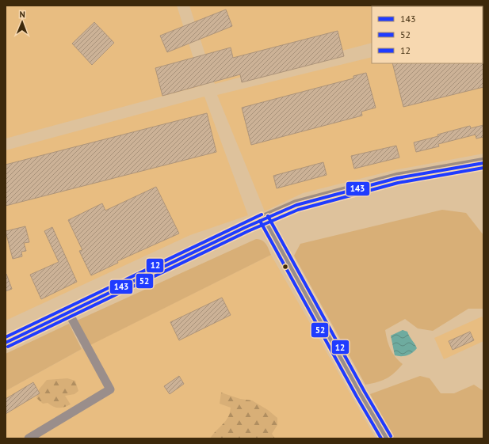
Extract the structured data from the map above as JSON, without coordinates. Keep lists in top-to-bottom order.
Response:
{
  "lines": ["transit line 143", "transit line 52", "transit line 12"],
  "legend": ["143", "52", "12"],
  "north": "top"
}
